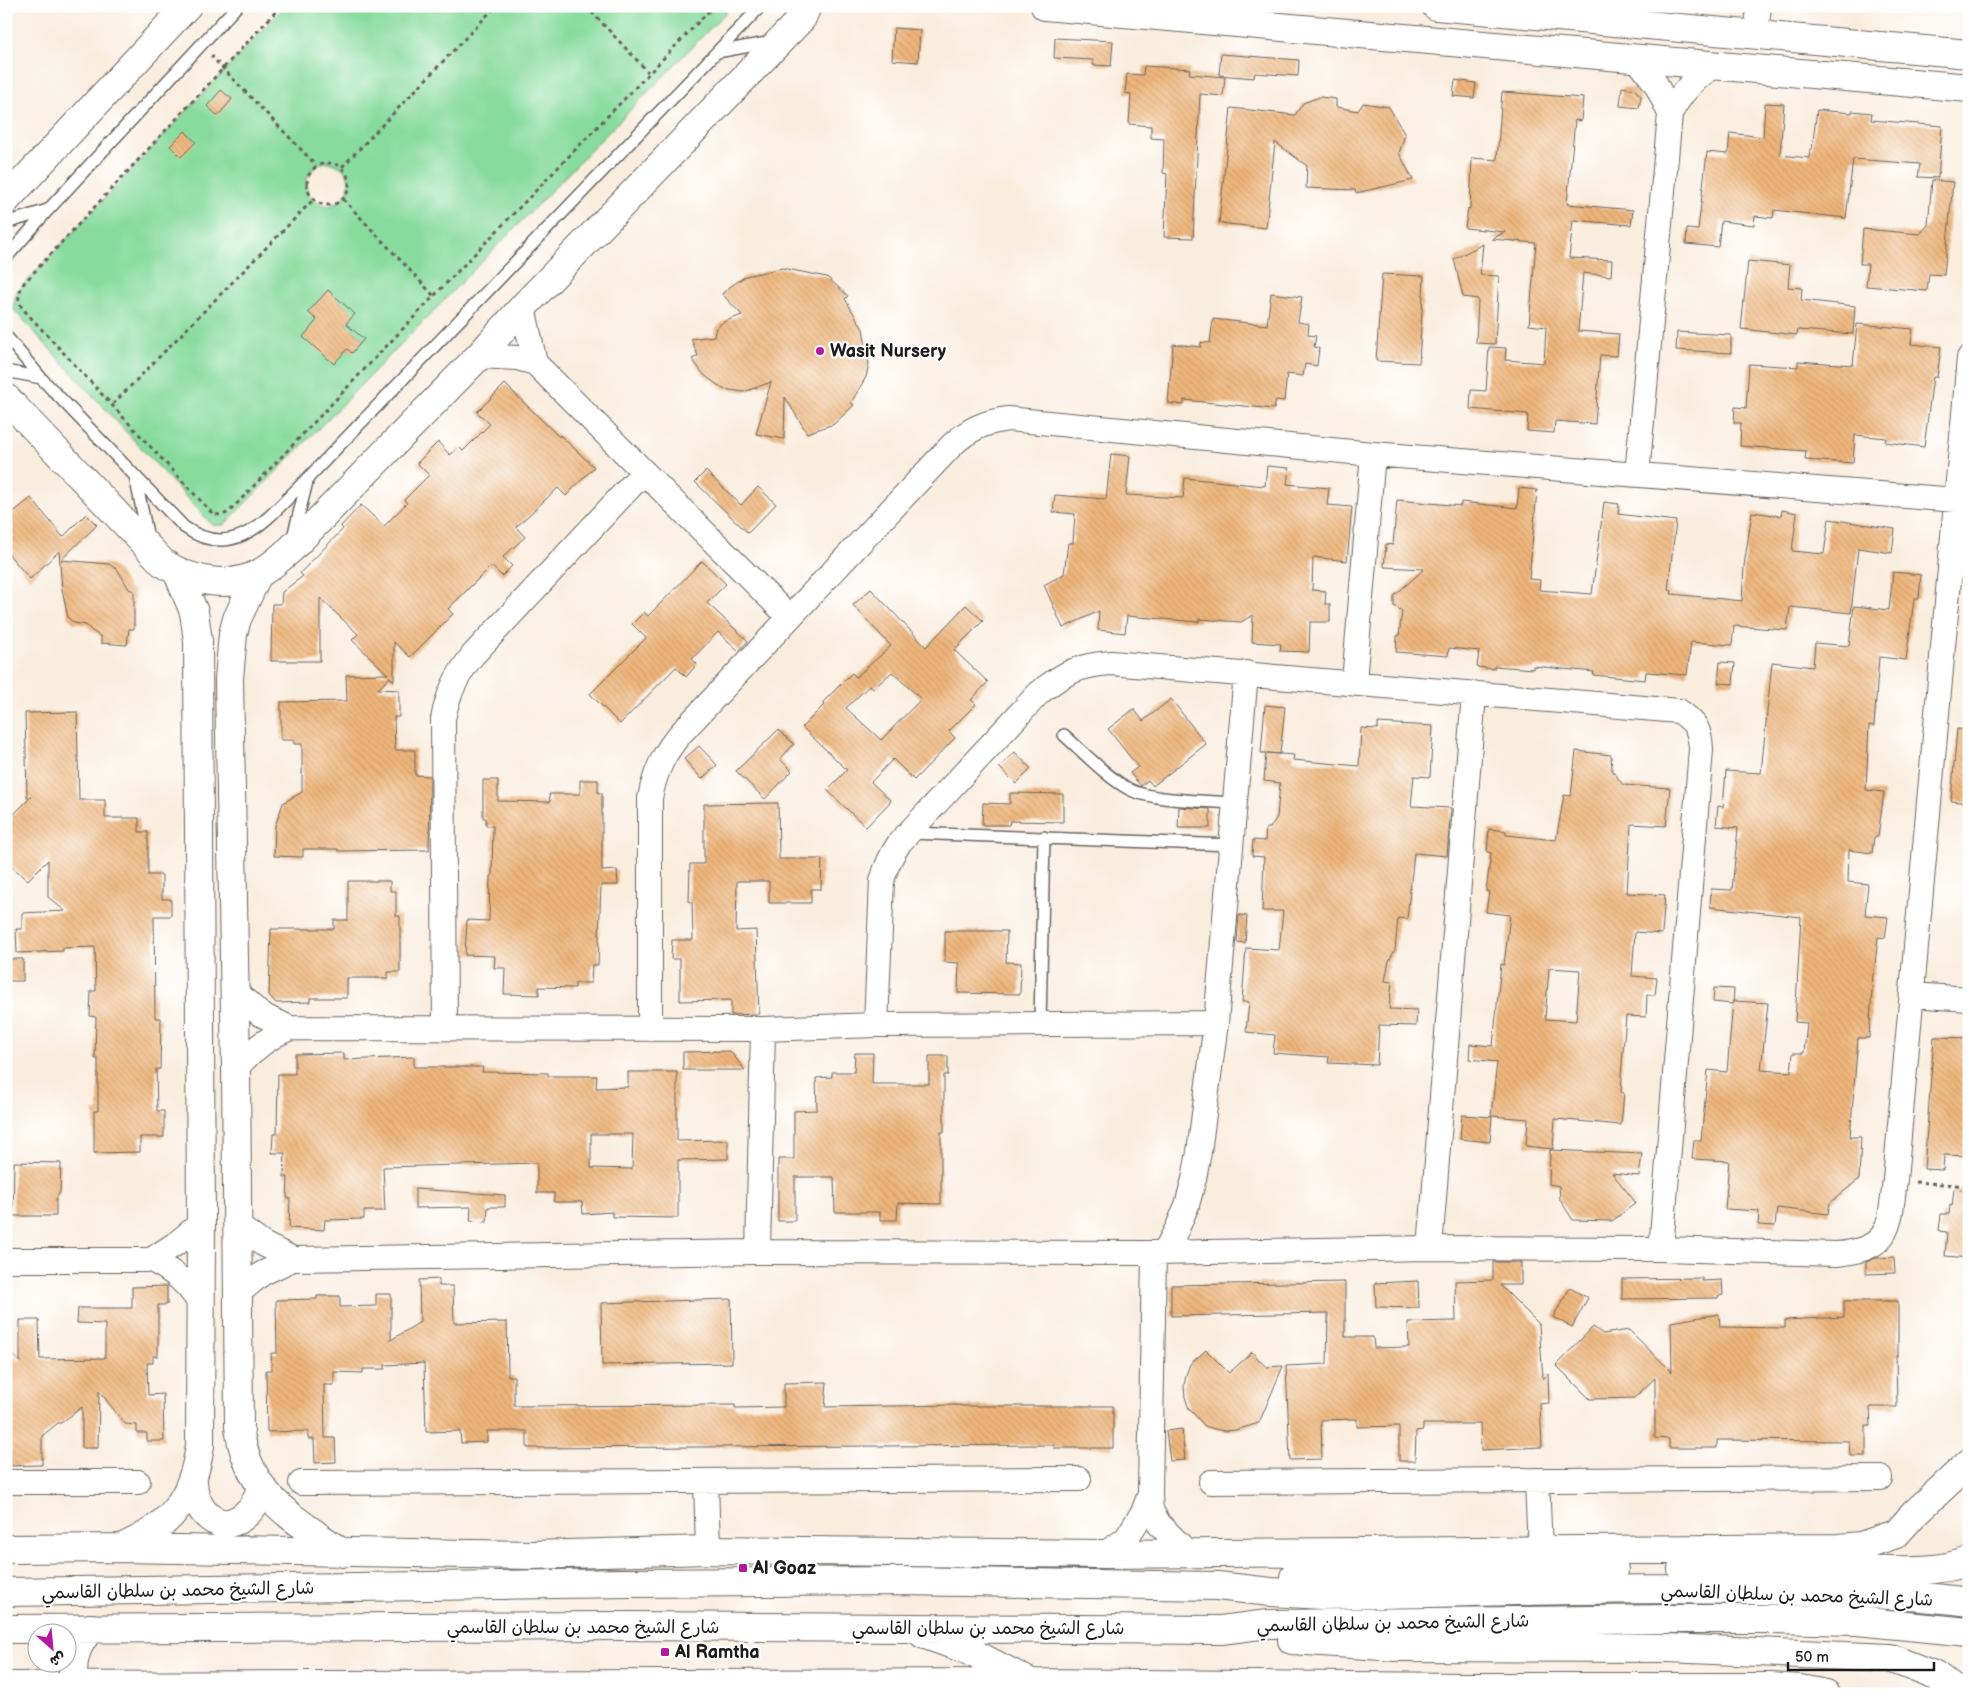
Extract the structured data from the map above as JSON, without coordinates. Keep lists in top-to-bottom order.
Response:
{
  "streets": {
    "street": ["شارع الشيخ محمد بن سلطان القاسمي"]
  },
  "places": {
    "other": ["Wasit Nursery"],
    "transit": ["Al Goaz", "Al Ramtha"]
  },
  "scale_bar": "50 m",
  "north": "bottom right"
}
